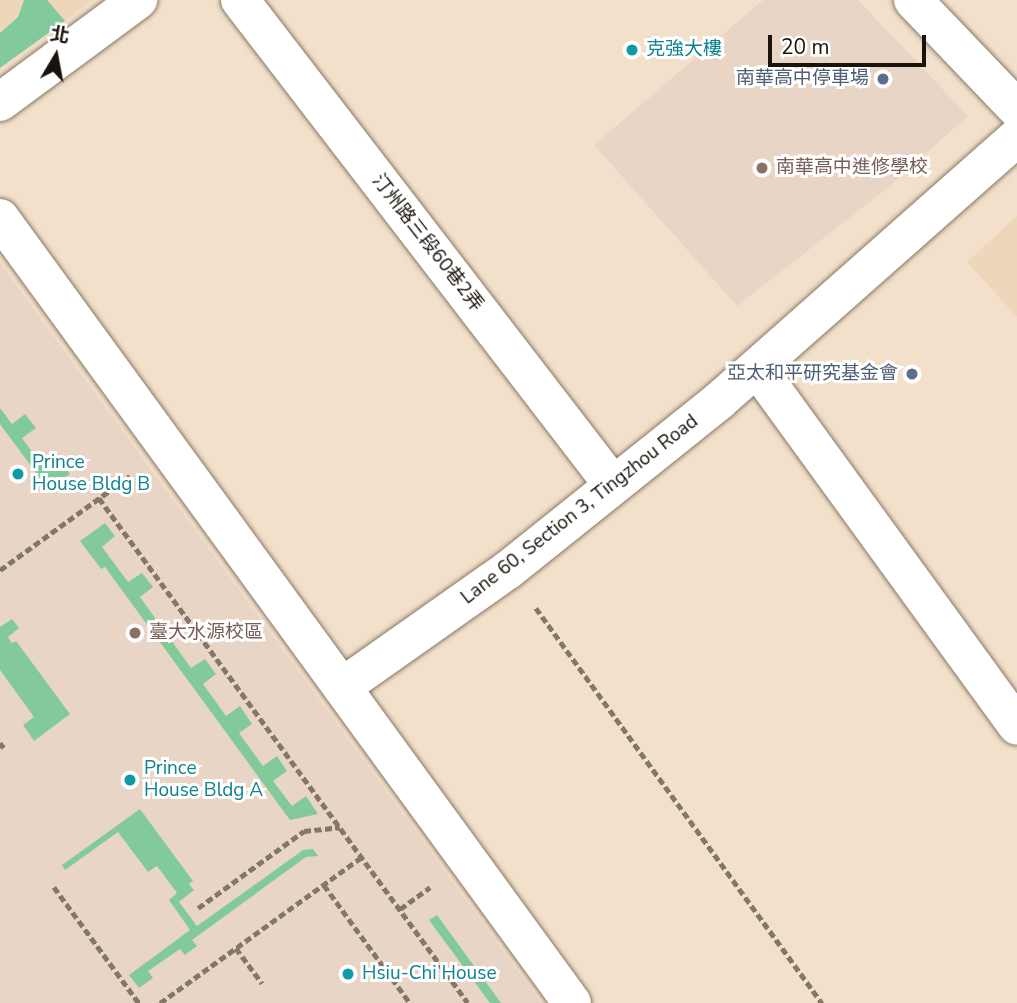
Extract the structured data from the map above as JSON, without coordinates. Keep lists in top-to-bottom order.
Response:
{
  "streets": {
    "street": ["汀州路三段60巷2弄", "Lane 60, Section 3, Tingzhou Road"]
  },
  "crossings": [
    ["汀州路三段60巷2弄", "Lane 60, Section 3, Tingzhou Road"]
  ],
  "places": [
    "克強大樓",
    "南華高中停車場",
    "南華高中進修學校",
    "亞太和平研究基金會",
    "Prince House Bldg B",
    "臺大水源校區",
    "Prince House Bldg A",
    "Hsiu-Chi House"
  ],
  "scale_bar": "20 m",
  "north": "top"
}
